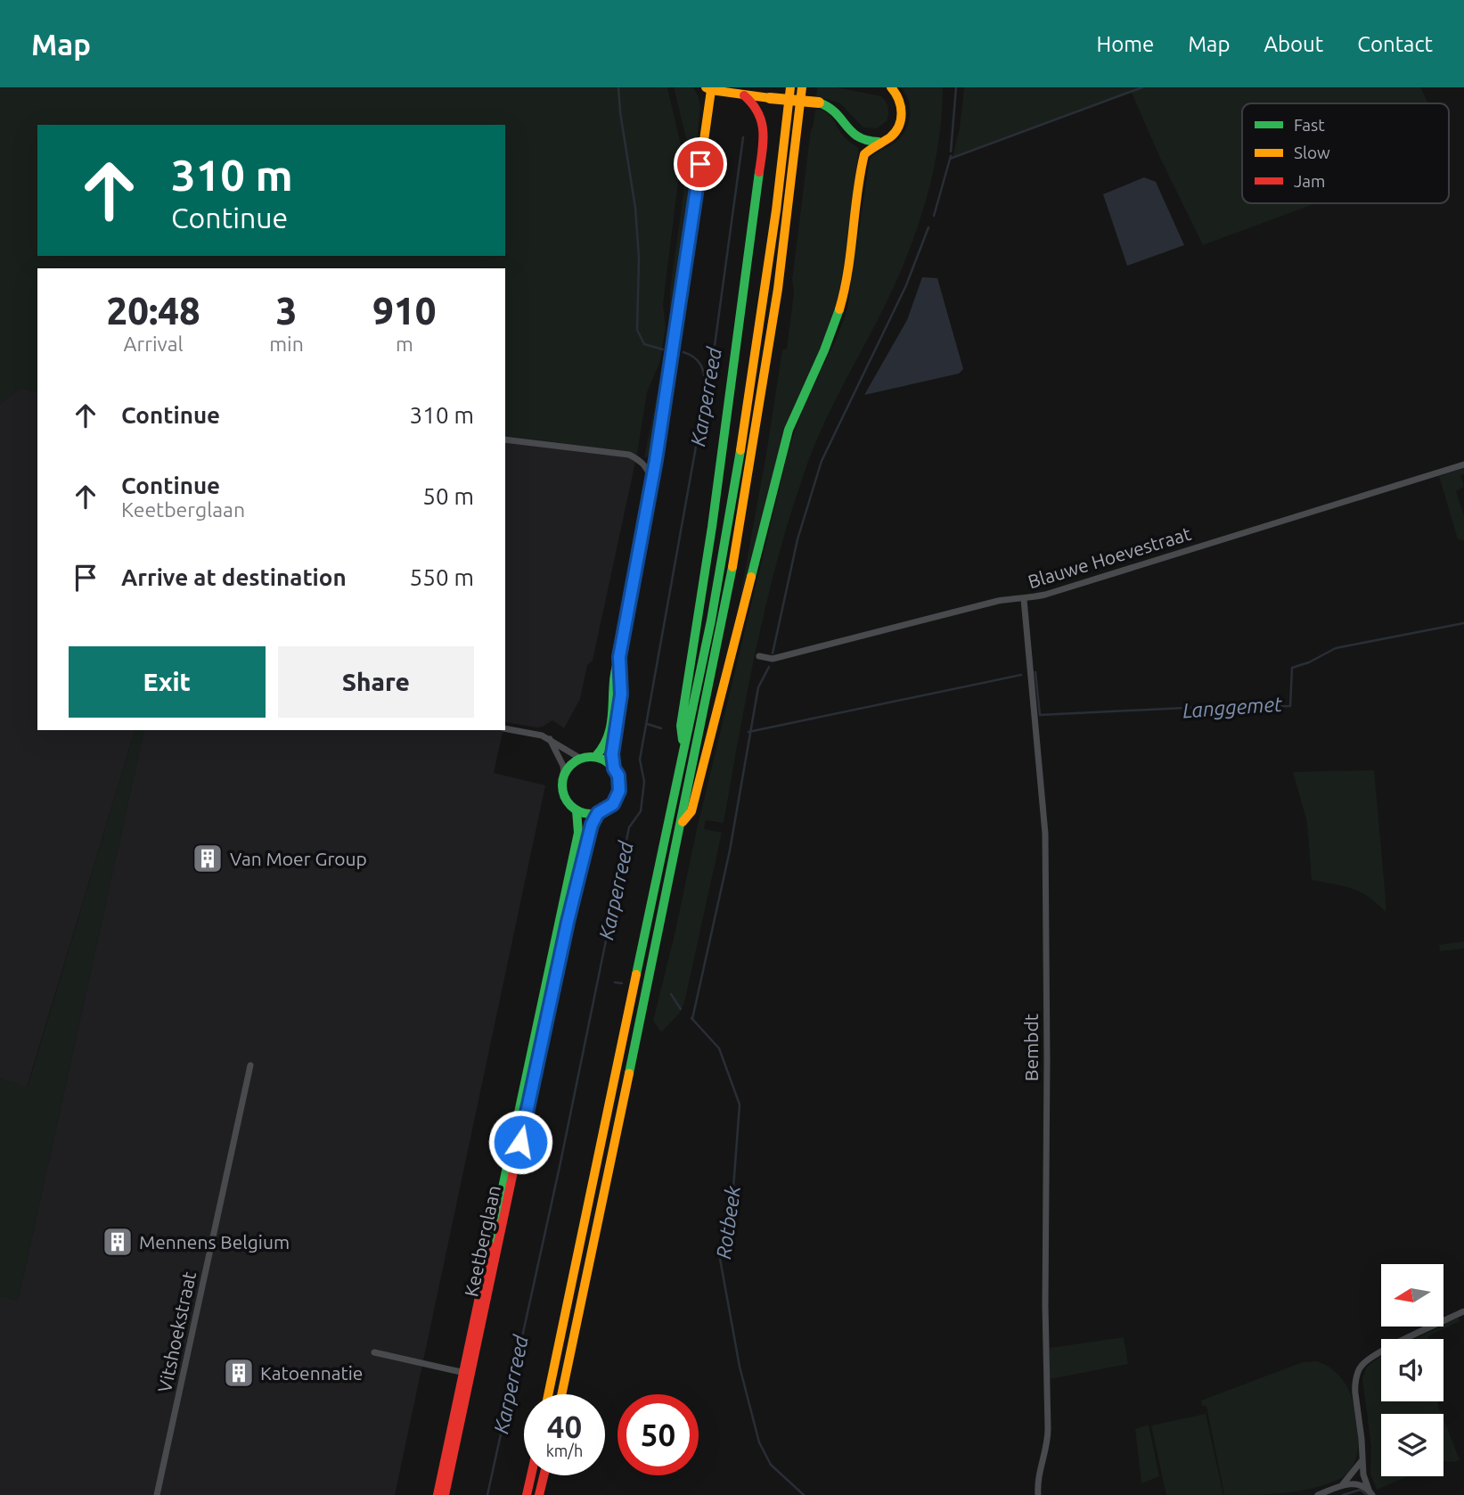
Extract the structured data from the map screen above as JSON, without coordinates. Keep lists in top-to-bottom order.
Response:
{
  "streets": {
    "main road": ["Keetberglaan"],
    "street": ["Blauwe Hoevestraat", "Bembdt", "Vitshoekstraat"]
  },
  "crossings": [
    ["Blauwe Hoevestraat", "Bembdt"]
  ],
  "water": ["Karperreed", "Langgemet", "Rotbeek"],
  "places": {
    "building": ["Van Moer Group", "Mennens Belgium", "Katoennatie"]
  },
  "legend": ["Fast", "Slow", "Jam"],
  "north": "left",
  "page": {
    "header": "Map",
    "nav": [
      "Home",
      "Map",
      "About",
      "Contact"
    ],
    "turn": ["310 m", "Continue"],
    "eta": [
      "20:48",
      "Arrival",
      "3",
      "min",
      "910",
      "m"
    ],
    "list": [
      {
        "name": "Continue",
        "value": "310 m"
      },
      {
        "name": "Continue",
        "note": "Keetberglaan",
        "value": "50 m"
      },
      {
        "name": "Arrive at destination",
        "value": "550 m"
      }
    ],
    "buttons": ["Exit", "Share"],
    "speed": "40 km/h",
    "limit": "50"
  }
}
